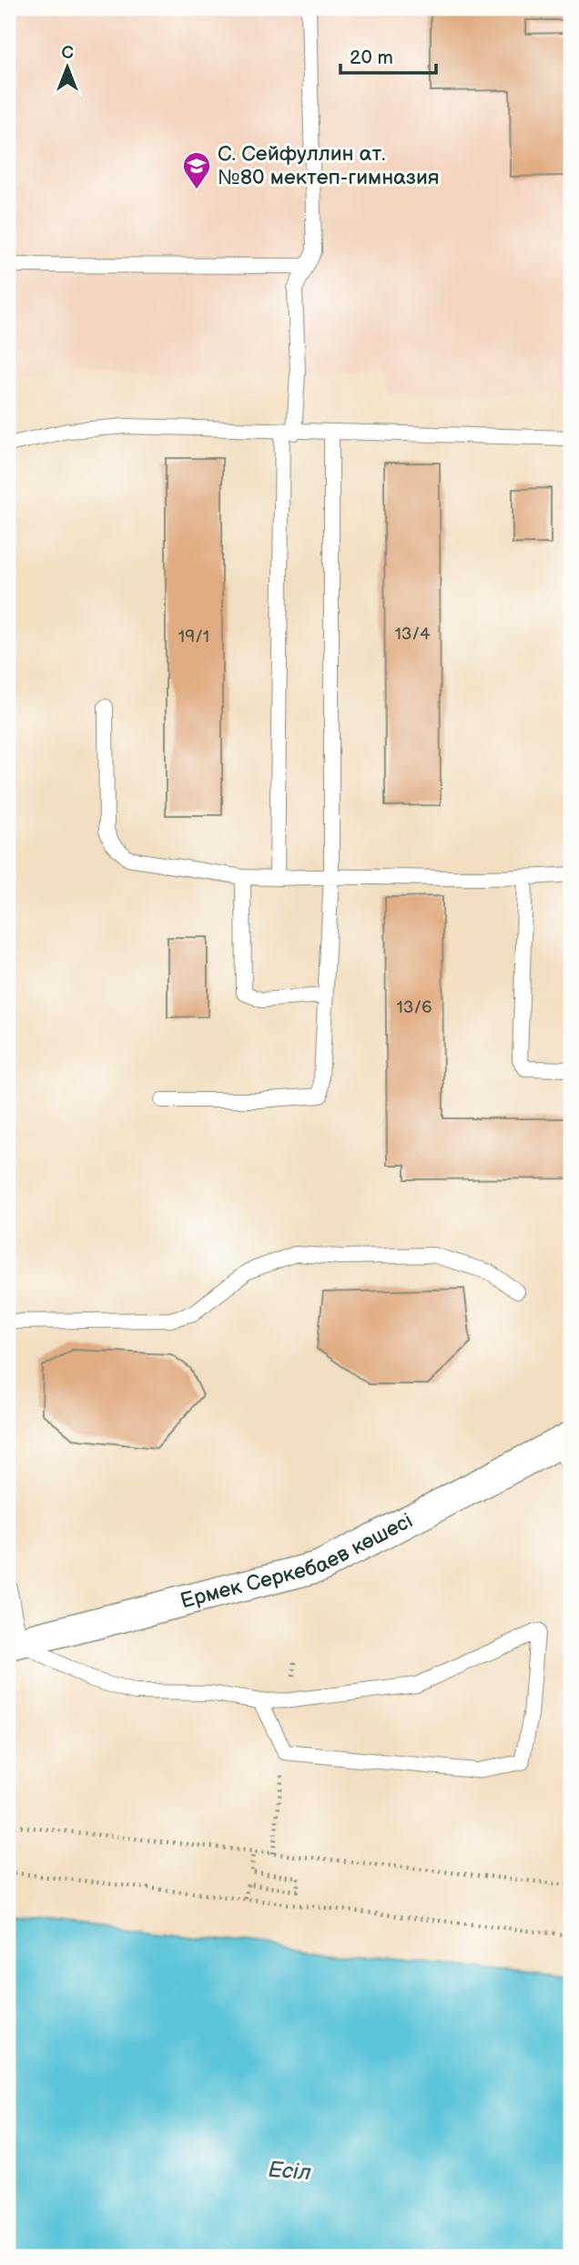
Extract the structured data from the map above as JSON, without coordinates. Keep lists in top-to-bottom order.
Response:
{
  "streets": {
    "street": ["Ермек Серкебаев көшесі"]
  },
  "water": ["Есіл"],
  "places": {
    "school or university": ["С. Сейфуллин ат. №80 мектеп-гимназия"]
  },
  "house_numbers": ["13/4", "19/1", "13/6"],
  "scale_bar": "20 m",
  "north": "top"
}
